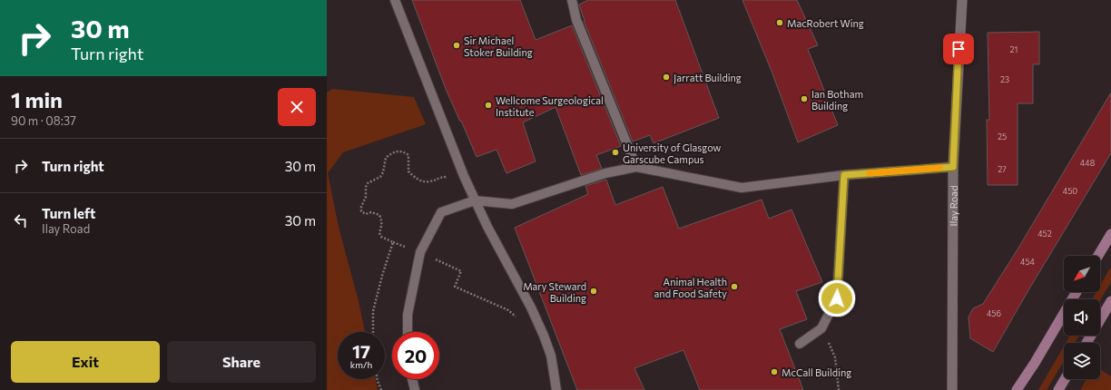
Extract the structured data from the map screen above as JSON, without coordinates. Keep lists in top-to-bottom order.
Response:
{
  "streets": {
    "street": ["Ilay Road"]
  },
  "places": [
    "MacRobert Wing",
    "Sir Michael Stoker Building",
    "Jarratt Building",
    "Ian Botham Building",
    "Wellcome Surgeological Institute",
    "University of Glasgow Garscube Campus",
    "Animal Health and Food Safety",
    "Mary Steward Building",
    "McCall Building"
  ],
  "house_numbers": [
    "21",
    "23",
    "25",
    "448",
    "27",
    "450",
    "452",
    "454",
    "456"
  ],
  "north": "bottom left",
  "page": {
    "turn": ["30 m", "Turn right"],
    "heading": ["1 min", "90 m · 08:37"],
    "list": [
      {
        "name": "Turn right",
        "value": "30 m"
      },
      {
        "name": "Turn left",
        "note": "Ilay Road",
        "value": "30 m"
      }
    ],
    "speed": "17 km/h",
    "limit": "20",
    "buttons": ["Exit", "Share"]
  }
}
